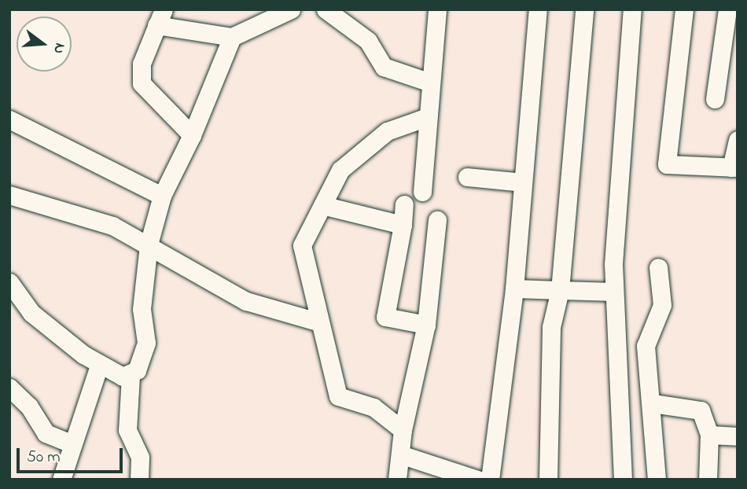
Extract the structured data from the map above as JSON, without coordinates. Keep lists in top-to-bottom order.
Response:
{
  "scale_bar": "50 m",
  "north": "right"
}
